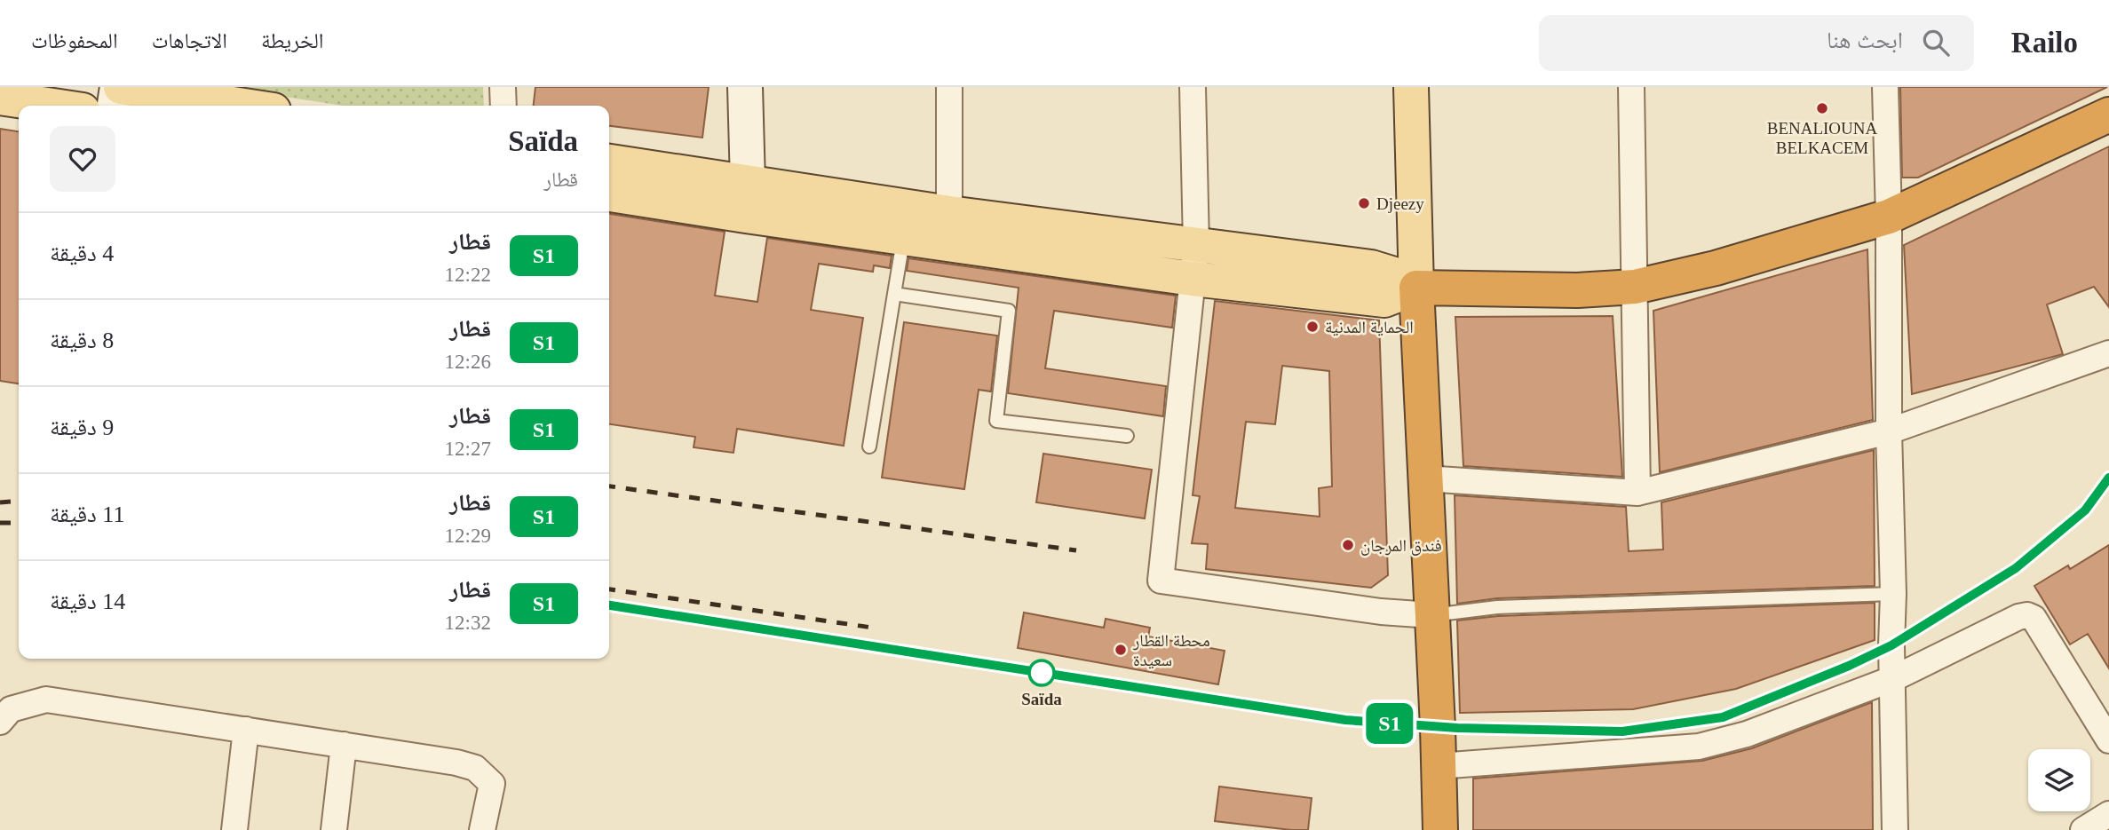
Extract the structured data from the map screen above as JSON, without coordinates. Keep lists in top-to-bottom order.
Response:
{
  "places": [
    "BENALIOUNA BELKACEM",
    "Djeezy",
    "الحماية المدنية",
    "فندق المرجان",
    "محطة القطار سعيدة",
    "Saïda"
  ],
  "page": {
    "header": "Railo",
    "search": "ابحث هنا",
    "nav": ["الخريطة", "الاتجاهات", "المحفوظات"],
    "on_map": "S1",
    "heading": ["Saïda", "قطار"],
    "list": [
      {
        "mark": "S1",
        "name": "قطار",
        "note": "12:22",
        "value": "4 دقيقة"
      },
      {
        "mark": "S1",
        "name": "قطار",
        "note": "12:26",
        "value": "8 دقيقة"
      },
      {
        "mark": "S1",
        "name": "قطار",
        "note": "12:27",
        "value": "9 دقيقة"
      },
      {
        "mark": "S1",
        "name": "قطار",
        "note": "12:29",
        "value": "11 دقيقة"
      },
      {
        "mark": "S1",
        "name": "قطار",
        "note": "12:32",
        "value": "14 دقيقة"
      }
    ]
  }
}
